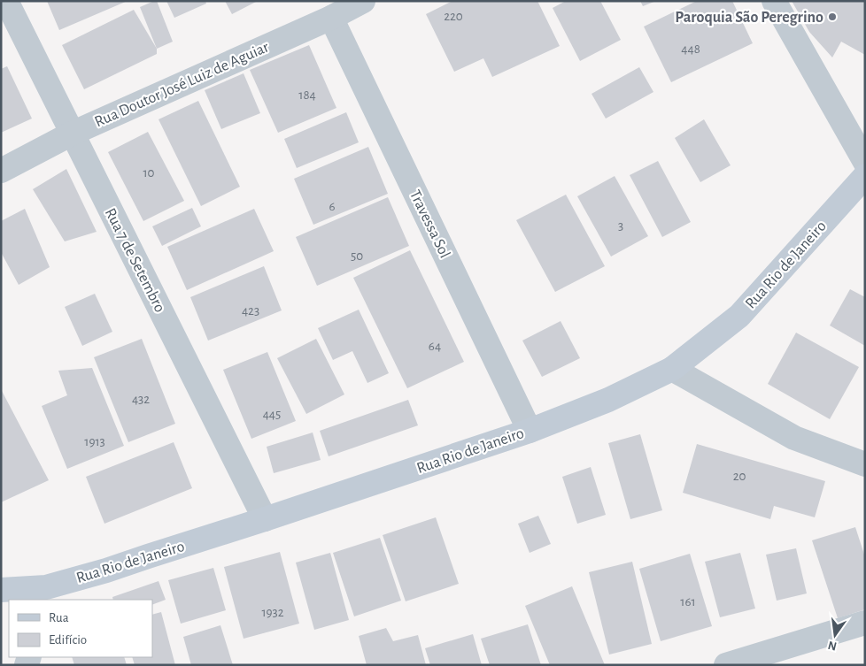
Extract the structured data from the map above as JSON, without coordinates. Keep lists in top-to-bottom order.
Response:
{
  "streets": {
    "main road": ["Rua Rio de Janeiro"],
    "street": ["Rua Doutor José Luiz de Aguiar", "Travessa Sol", "Rua 7 de Setembro"]
  },
  "crossings": [
    ["Rua Doutor José Luiz de Aguiar", "Travessa Sol"],
    ["Rua Doutor José Luiz de Aguiar", "Rua 7 de Setembro"],
    ["Travessa Sol", "Rua Rio de Janeiro"],
    ["Rua 7 de Setembro", "Rua Rio de Janeiro"]
  ],
  "places": ["Paroquia São Peregrino"],
  "house_numbers": [
    "220",
    "448",
    "184",
    "10",
    "6",
    "3",
    "50",
    "423",
    "64",
    "432",
    "445",
    "1913",
    "20",
    "161",
    "1932"
  ],
  "legend": ["Rua", "Edifício"],
  "north": "bottom"
}
